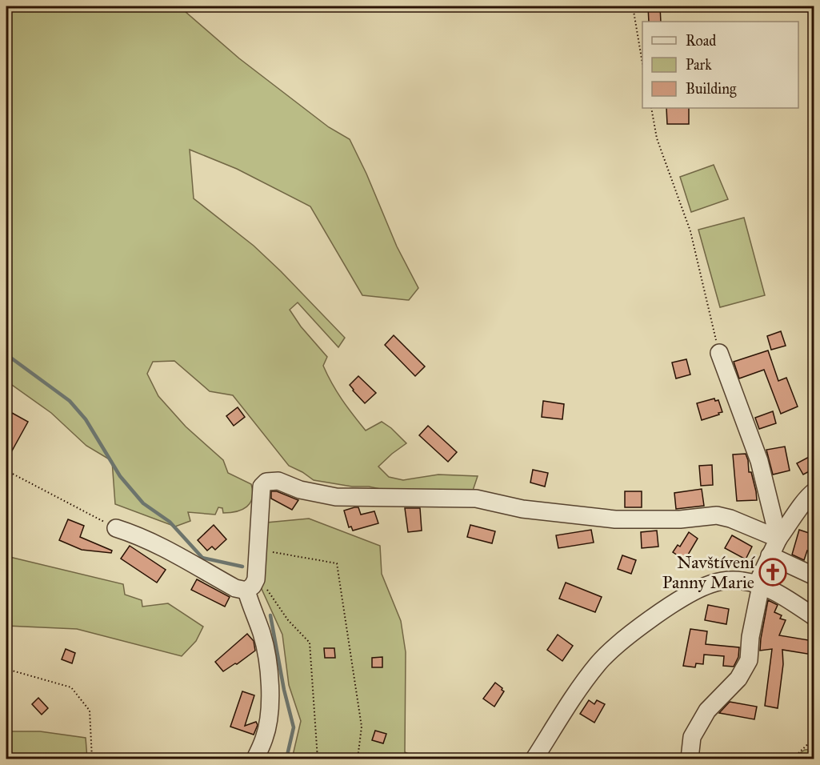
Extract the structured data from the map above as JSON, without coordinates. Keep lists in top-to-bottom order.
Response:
{
  "places": {
    "church": ["Navštívení Panny Marie"]
  },
  "legend": ["Road", "Park", "Building"]
}
